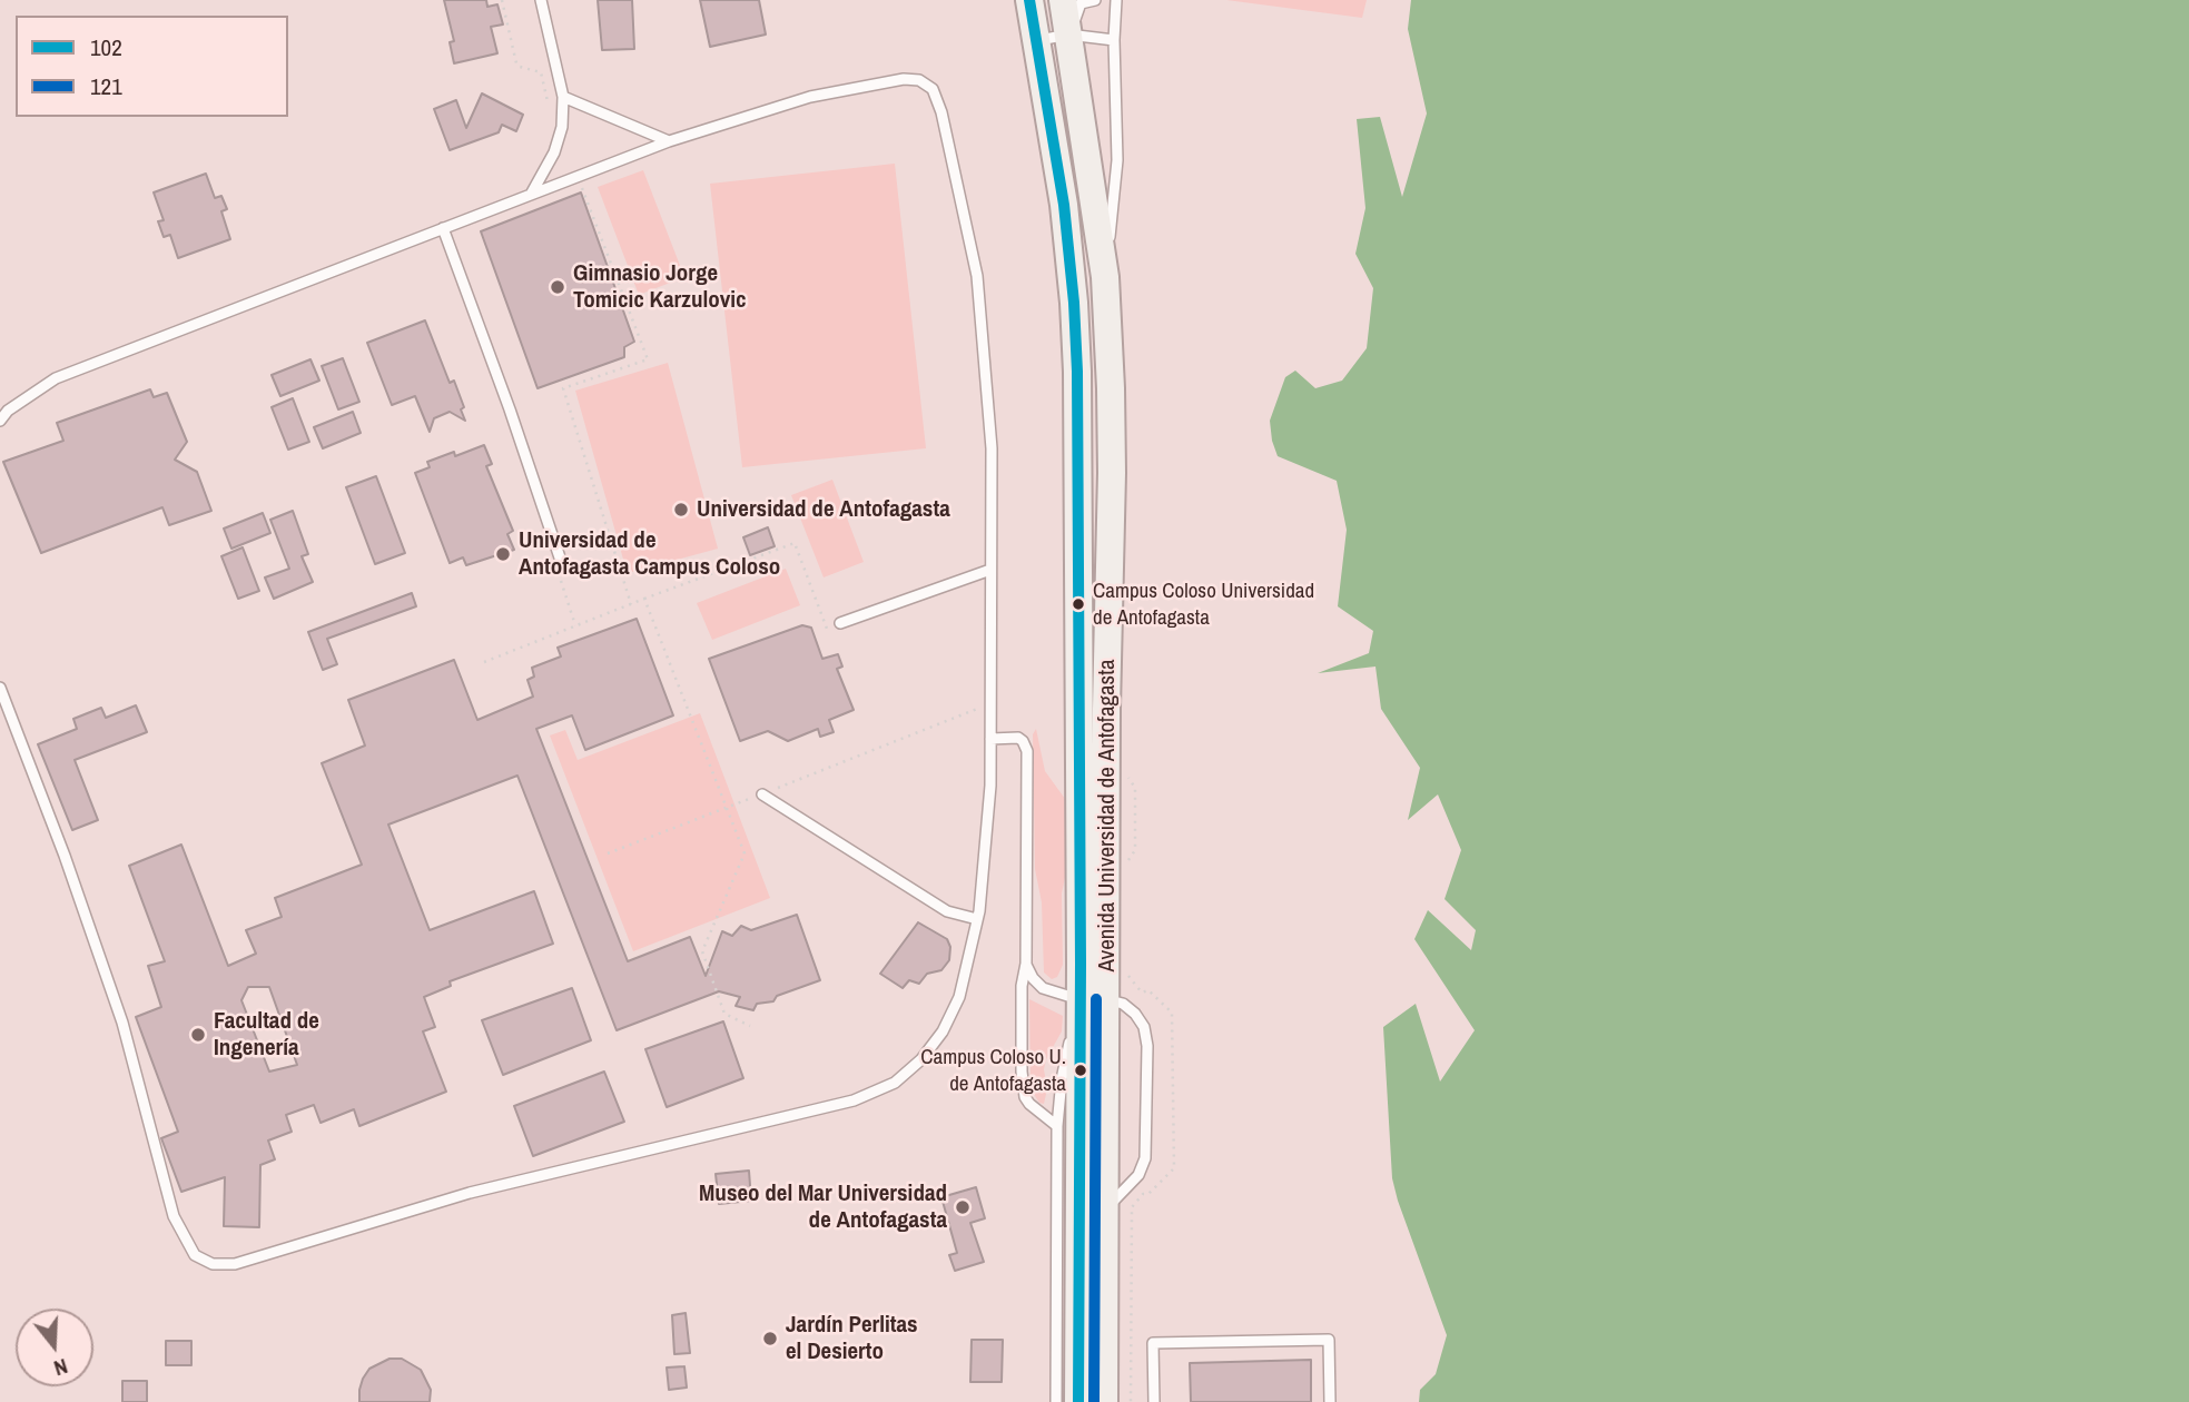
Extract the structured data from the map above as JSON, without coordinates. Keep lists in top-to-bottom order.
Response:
{
  "streets": {
    "main road": ["Avenida Universidad de Antofagasta"]
  },
  "places": [
    "Gimnasio Jorge Tomicic Karzulovic",
    "Universidad de Antofagasta",
    "Universidad de Antofagasta Campus Coloso",
    "Campus Coloso Universidad de Antofagasta",
    "Facultad de Ingenería",
    "Campus Coloso U. de Antofagasta",
    "Museo del Mar Universidad de Antofagasta",
    "Jardín Perlitas el Desierto"
  ],
  "lines": ["transit line 102", "transit line 121"],
  "legend": ["102", "121"],
  "north": "bottom"
}
